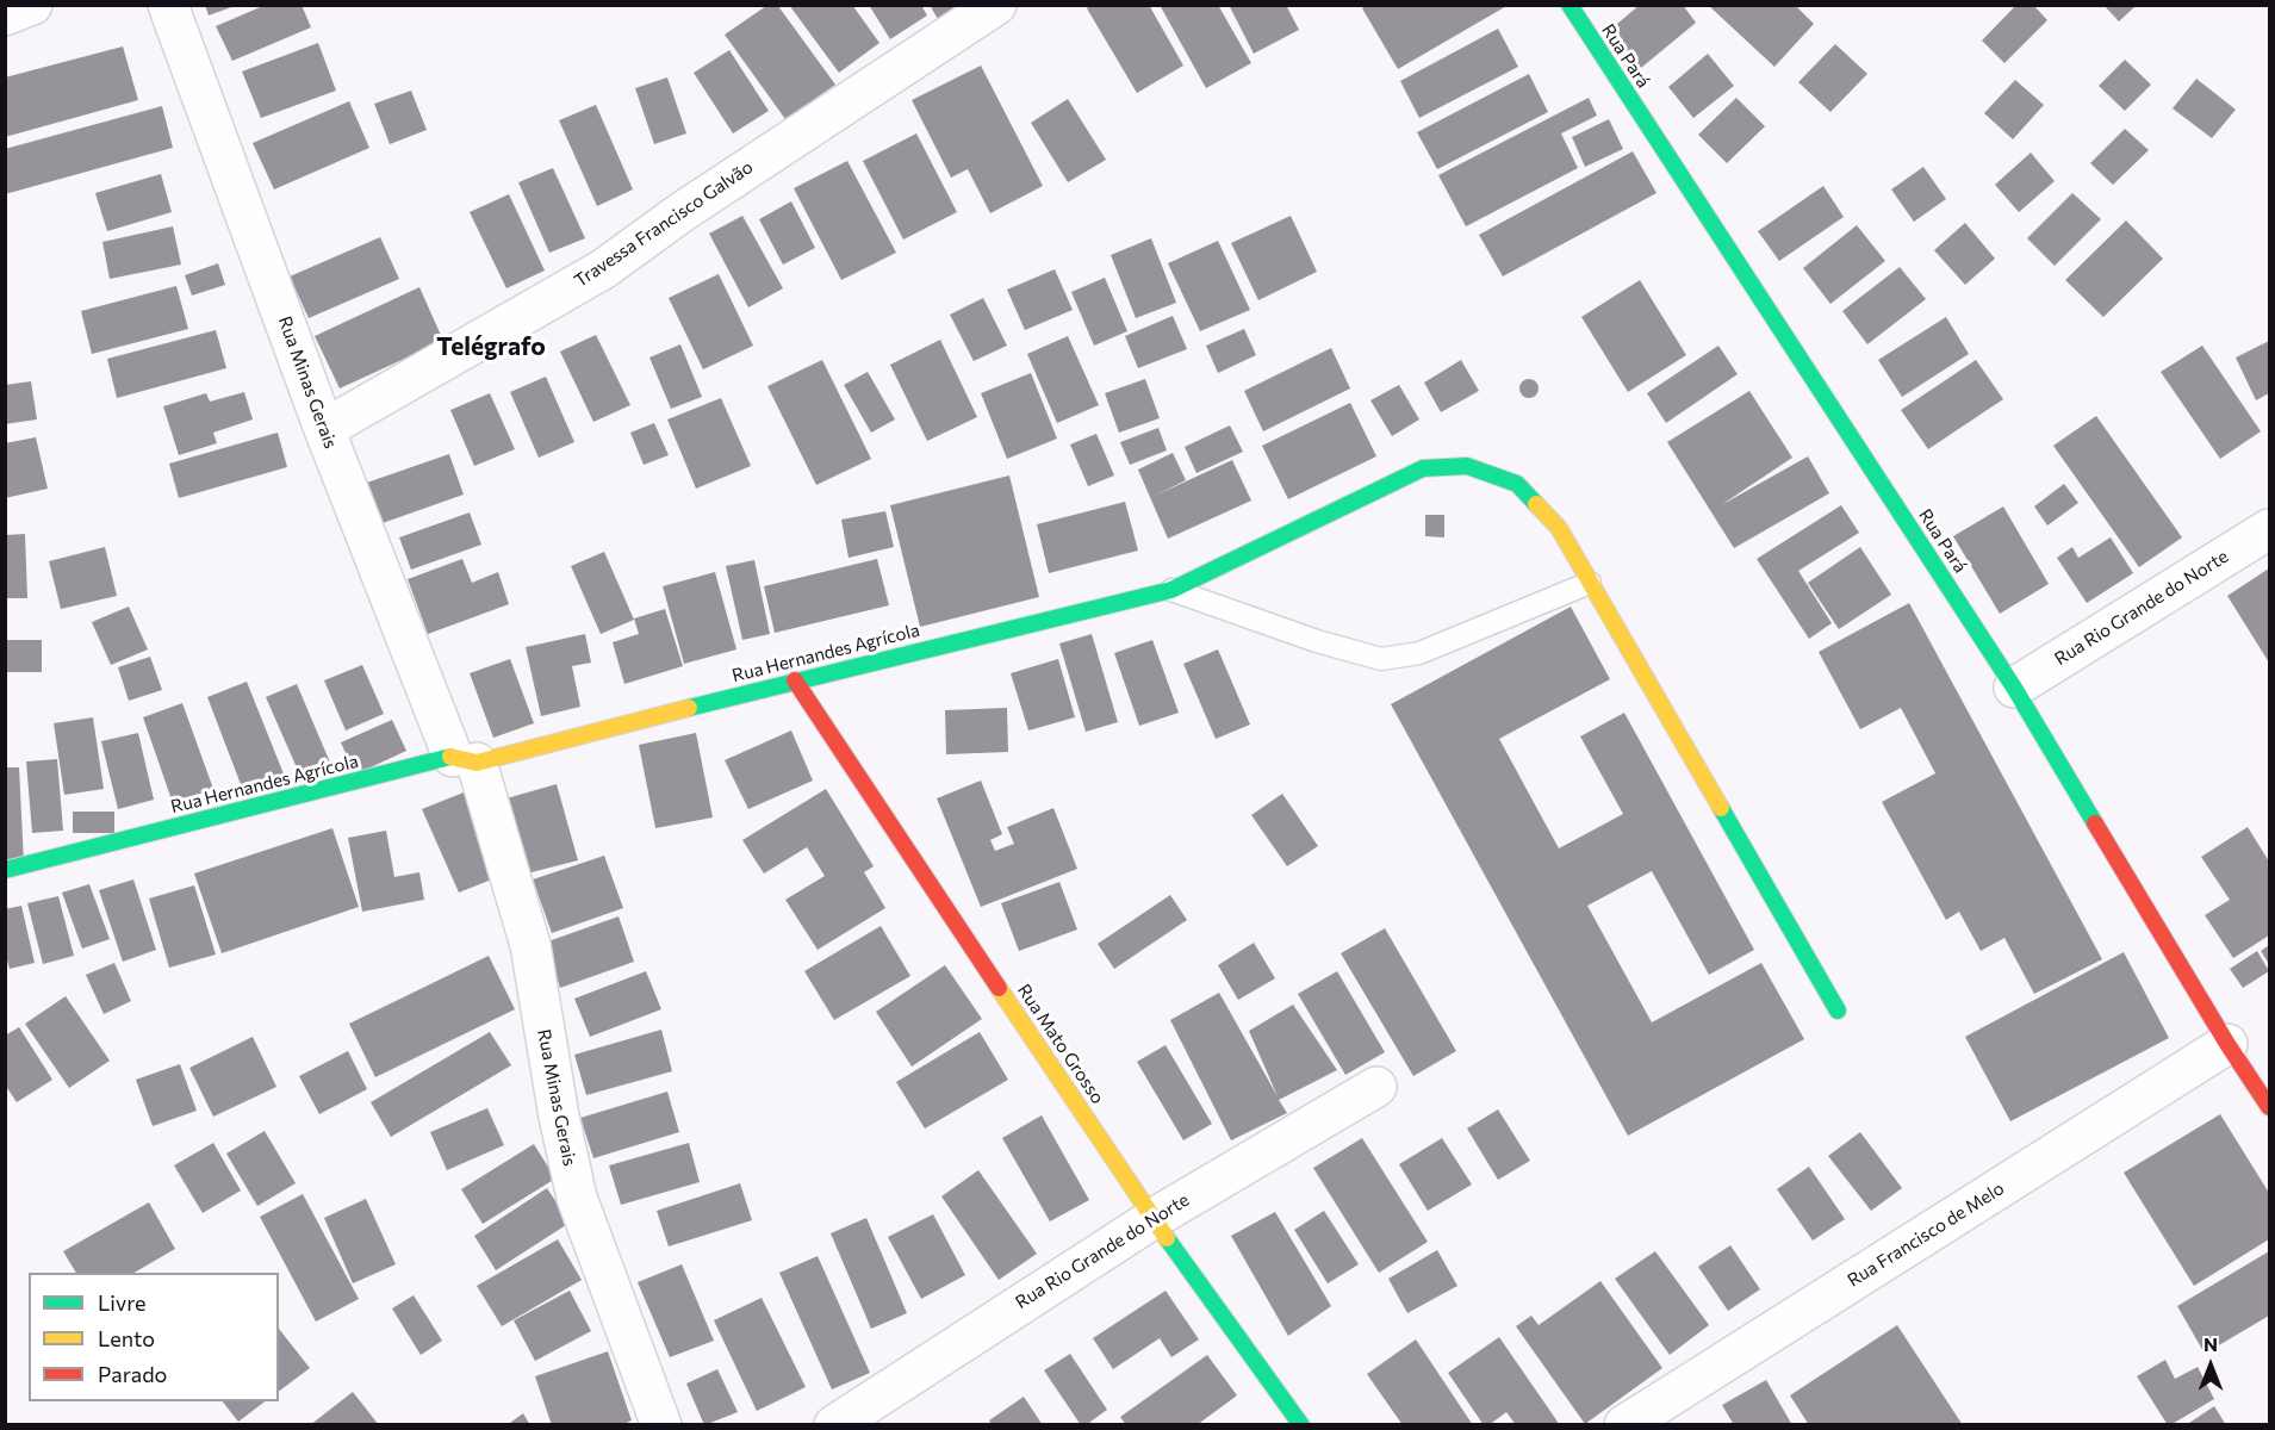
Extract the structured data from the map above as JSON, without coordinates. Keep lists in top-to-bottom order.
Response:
{
  "streets": {
    "street": [
      "Rua Pará",
      "Travessa Francisco Galvão",
      "Rua Minas Gerais",
      "Rua Rio Grande do Norte",
      "Rua Hernandes Agrícola",
      "Rua Mato Grosso",
      "Rua Francisco de Melo"
    ]
  },
  "crossings": [
    ["Rua Pará", "Rua Rio Grande do Norte"],
    ["Rua Pará", "Rua Francisco de Melo"],
    ["Travessa Francisco Galvão", "Rua Minas Gerais"],
    ["Rua Minas Gerais", "Rua Hernandes Agrícola"],
    ["Rua Rio Grande do Norte", "Rua Mato Grosso"],
    ["Rua Hernandes Agrícola", "Rua Mato Grosso"]
  ],
  "districts": ["Telégrafo"],
  "legend": ["Livre", "Lento", "Parado"],
  "north": "top"
}
